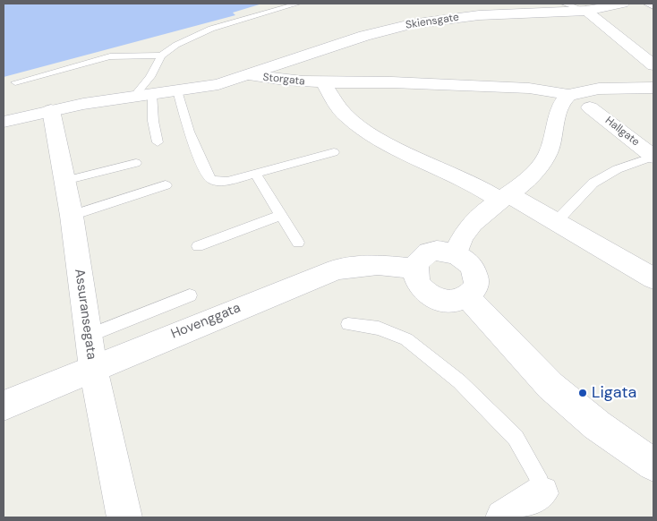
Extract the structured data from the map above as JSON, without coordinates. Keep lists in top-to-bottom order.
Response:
{
  "streets": {
    "street": [
      "Skiensgate",
      "Storgata",
      "Hallgate",
      "Assuransegata",
      "Hovenggata"
    ]
  },
  "crossings": [
    ["Skiensgate", "Storgata"],
    ["Storgata", "Assuransegata"],
    ["Assuransegata", "Hovenggata"]
  ],
  "places": ["Ligata"]
}
